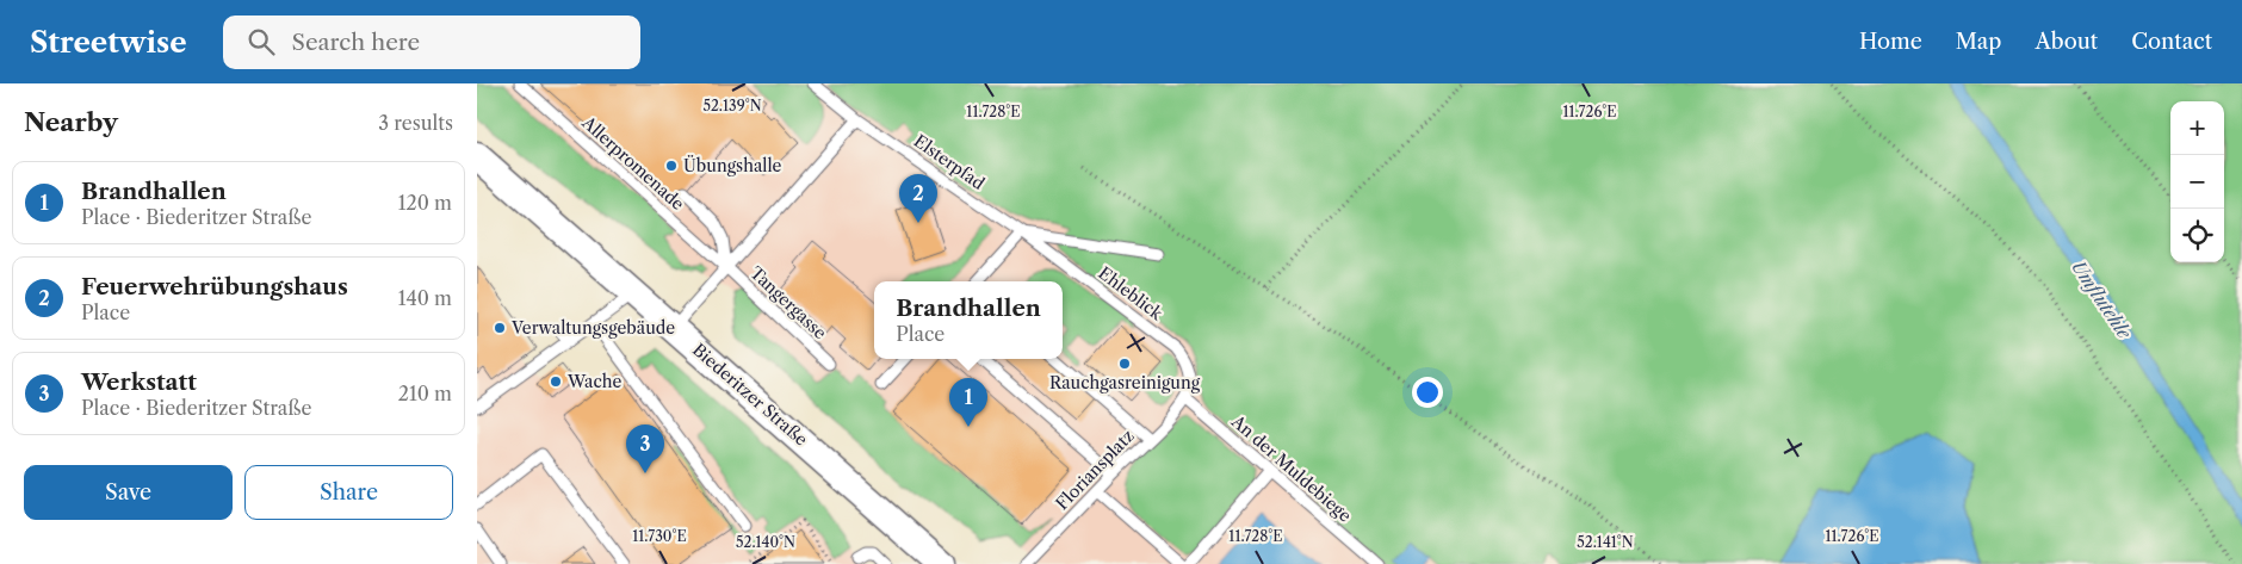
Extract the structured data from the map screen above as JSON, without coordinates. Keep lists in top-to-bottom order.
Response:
{
  "streets": {
    "street": ["Biederitzer Straße"],
    "lane": [
      "Elsterpfad",
      "Allerpromenade",
      "Ehleblick",
      "Tangergasse",
      "An der Muldebiege",
      "Floriansplatz"
    ]
  },
  "crossings": [
    ["Elsterpfad", "Ehleblick"],
    ["Allerpromenade", "Tangergasse"],
    ["Ehleblick", "An der Muldebiege"],
    ["Ehleblick", "Floriansplatz"],
    ["An der Muldebiege", "Floriansplatz"]
  ],
  "water": ["Umflutehle"],
  "places": [
    "Übungshalle",
    "Verwaltungsgebäude",
    "Rauchgasreinigung",
    "Wache"
  ],
  "page": {
    "header": "Streetwise",
    "search": "Search here",
    "nav": [
      "Home",
      "Map",
      "About",
      "Contact"
    ],
    "heading": ["Nearby", "3 results"],
    "map_buttons": ["+", "−"],
    "list": [
      {
        "mark": "1",
        "name": "Brandhallen",
        "note": "Place · Biederitzer Straße",
        "value": "120 m"
      },
      {
        "mark": "2",
        "name": "Feuerwehrübungshaus",
        "note": "Place",
        "value": "140 m"
      },
      {
        "mark": "3",
        "name": "Werkstatt",
        "note": "Place · Biederitzer Straße",
        "value": "210 m"
      }
    ],
    "pins": ["2", "1", "3"],
    "popup": ["Brandhallen", "Place"],
    "buttons": ["Save", "Share"]
  },
  "coordinates": [
    "52.139°N",
    "11.728°E",
    "11.726°E",
    "11.730°E",
    "52.140°N",
    "52.141°N"
  ]
}
